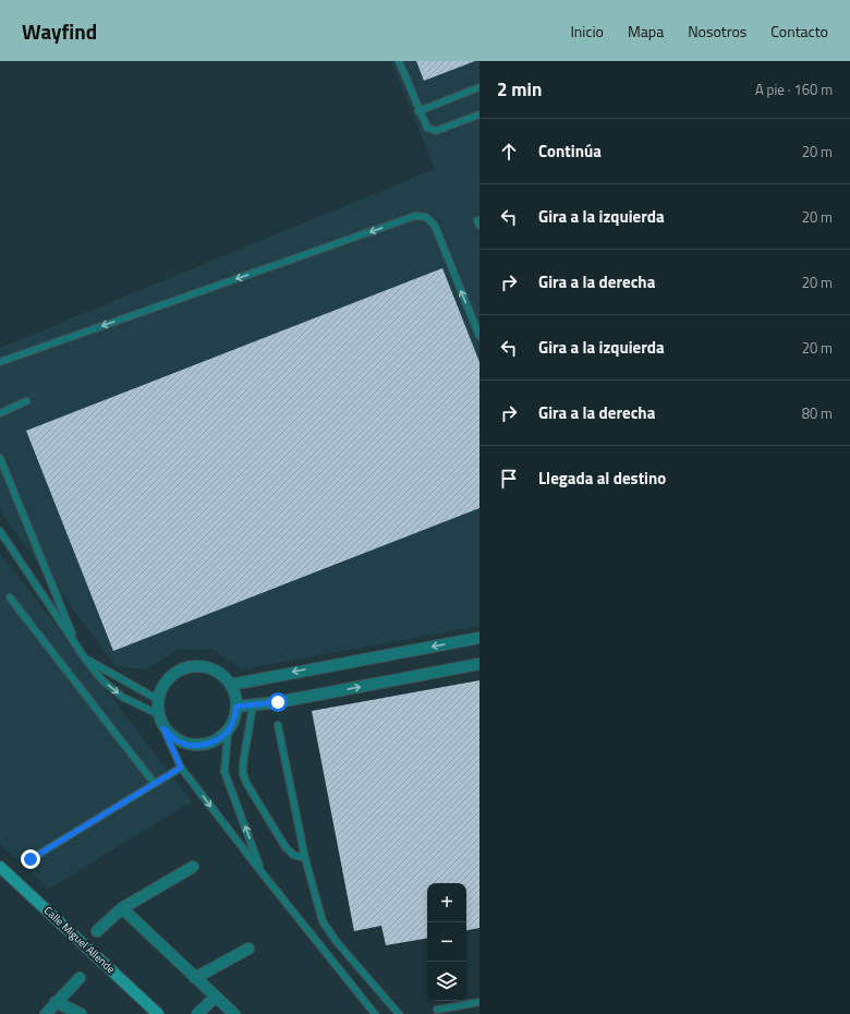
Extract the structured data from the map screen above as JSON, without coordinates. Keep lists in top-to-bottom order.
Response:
{
  "streets": {
    "main road": ["Calle Miguel Allende"]
  },
  "page": {
    "header": "Wayfind",
    "nav": [
      "Inicio",
      "Mapa",
      "Nosotros",
      "Contacto"
    ],
    "heading": ["2 min", "A pie · 160 m"],
    "list": [
      ["Continúa", "20 m"],
      ["Gira a la izquierda", "20 m"],
      ["Gira a la derecha", "20 m"],
      ["Gira a la izquierda", "20 m"],
      ["Gira a la derecha", "80 m"],
      "Llegada al destino"
    ],
    "map_buttons": ["+", "−"]
  }
}
